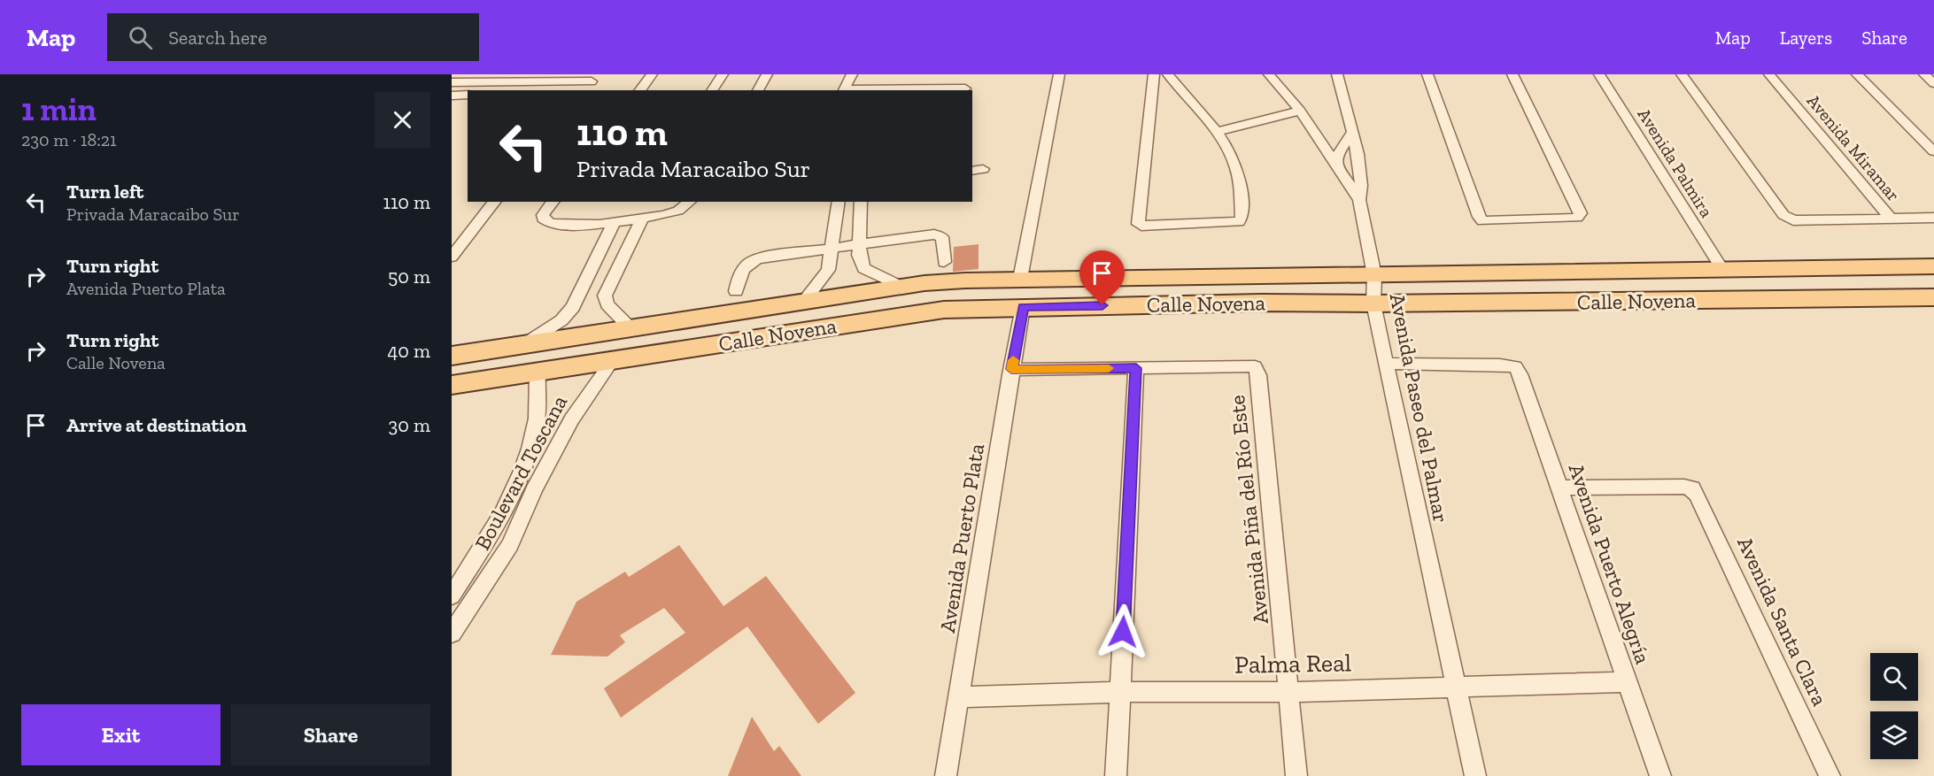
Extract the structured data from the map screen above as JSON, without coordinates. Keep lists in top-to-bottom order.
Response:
{
  "streets": {
    "main road": ["Calle Novena"],
    "street": [
      "Avenida Miramar",
      "Avenida Palmira",
      "Avenida Paseo del Palmar",
      "Boulevard Toscana",
      "Avenida Piña del Río Este",
      "Avenida Puerto Plata",
      "Avenida Puerto Alegría",
      "Avenida Santa Clara",
      "Palma Real"
    ]
  },
  "crossings": [
    ["Avenida Palmira", "Calle Novena"],
    ["Calle Novena", "Avenida Paseo del Palmar"],
    ["Calle Novena", "Boulevard Toscana"],
    ["Calle Novena", "Avenida Puerto Plata"],
    ["Avenida Paseo del Palmar", "Avenida Puerto Alegría"],
    ["Avenida Paseo del Palmar", "Palma Real"],
    ["Avenida Piña del Río Este", "Palma Real"],
    ["Avenida Puerto Plata", "Palma Real"],
    ["Avenida Puerto Alegría", "Avenida Santa Clara"],
    ["Avenida Puerto Alegría", "Palma Real"]
  ],
  "page": {
    "header": "Map",
    "search": "Search here",
    "nav": ["Map", "Layers", "Share"],
    "heading": ["1 min", "230 m · 18:21"],
    "turn": ["110 m", "Privada Maracaibo Sur"],
    "list": [
      {
        "name": "Turn left",
        "note": "Privada Maracaibo Sur",
        "value": "110 m"
      },
      {
        "name": "Turn right",
        "note": "Avenida Puerto Plata",
        "value": "50 m"
      },
      {
        "name": "Turn right",
        "note": "Calle Novena",
        "value": "40 m"
      },
      {
        "name": "Arrive at destination",
        "value": "30 m"
      }
    ],
    "buttons": ["Exit", "Share"]
  }
}
